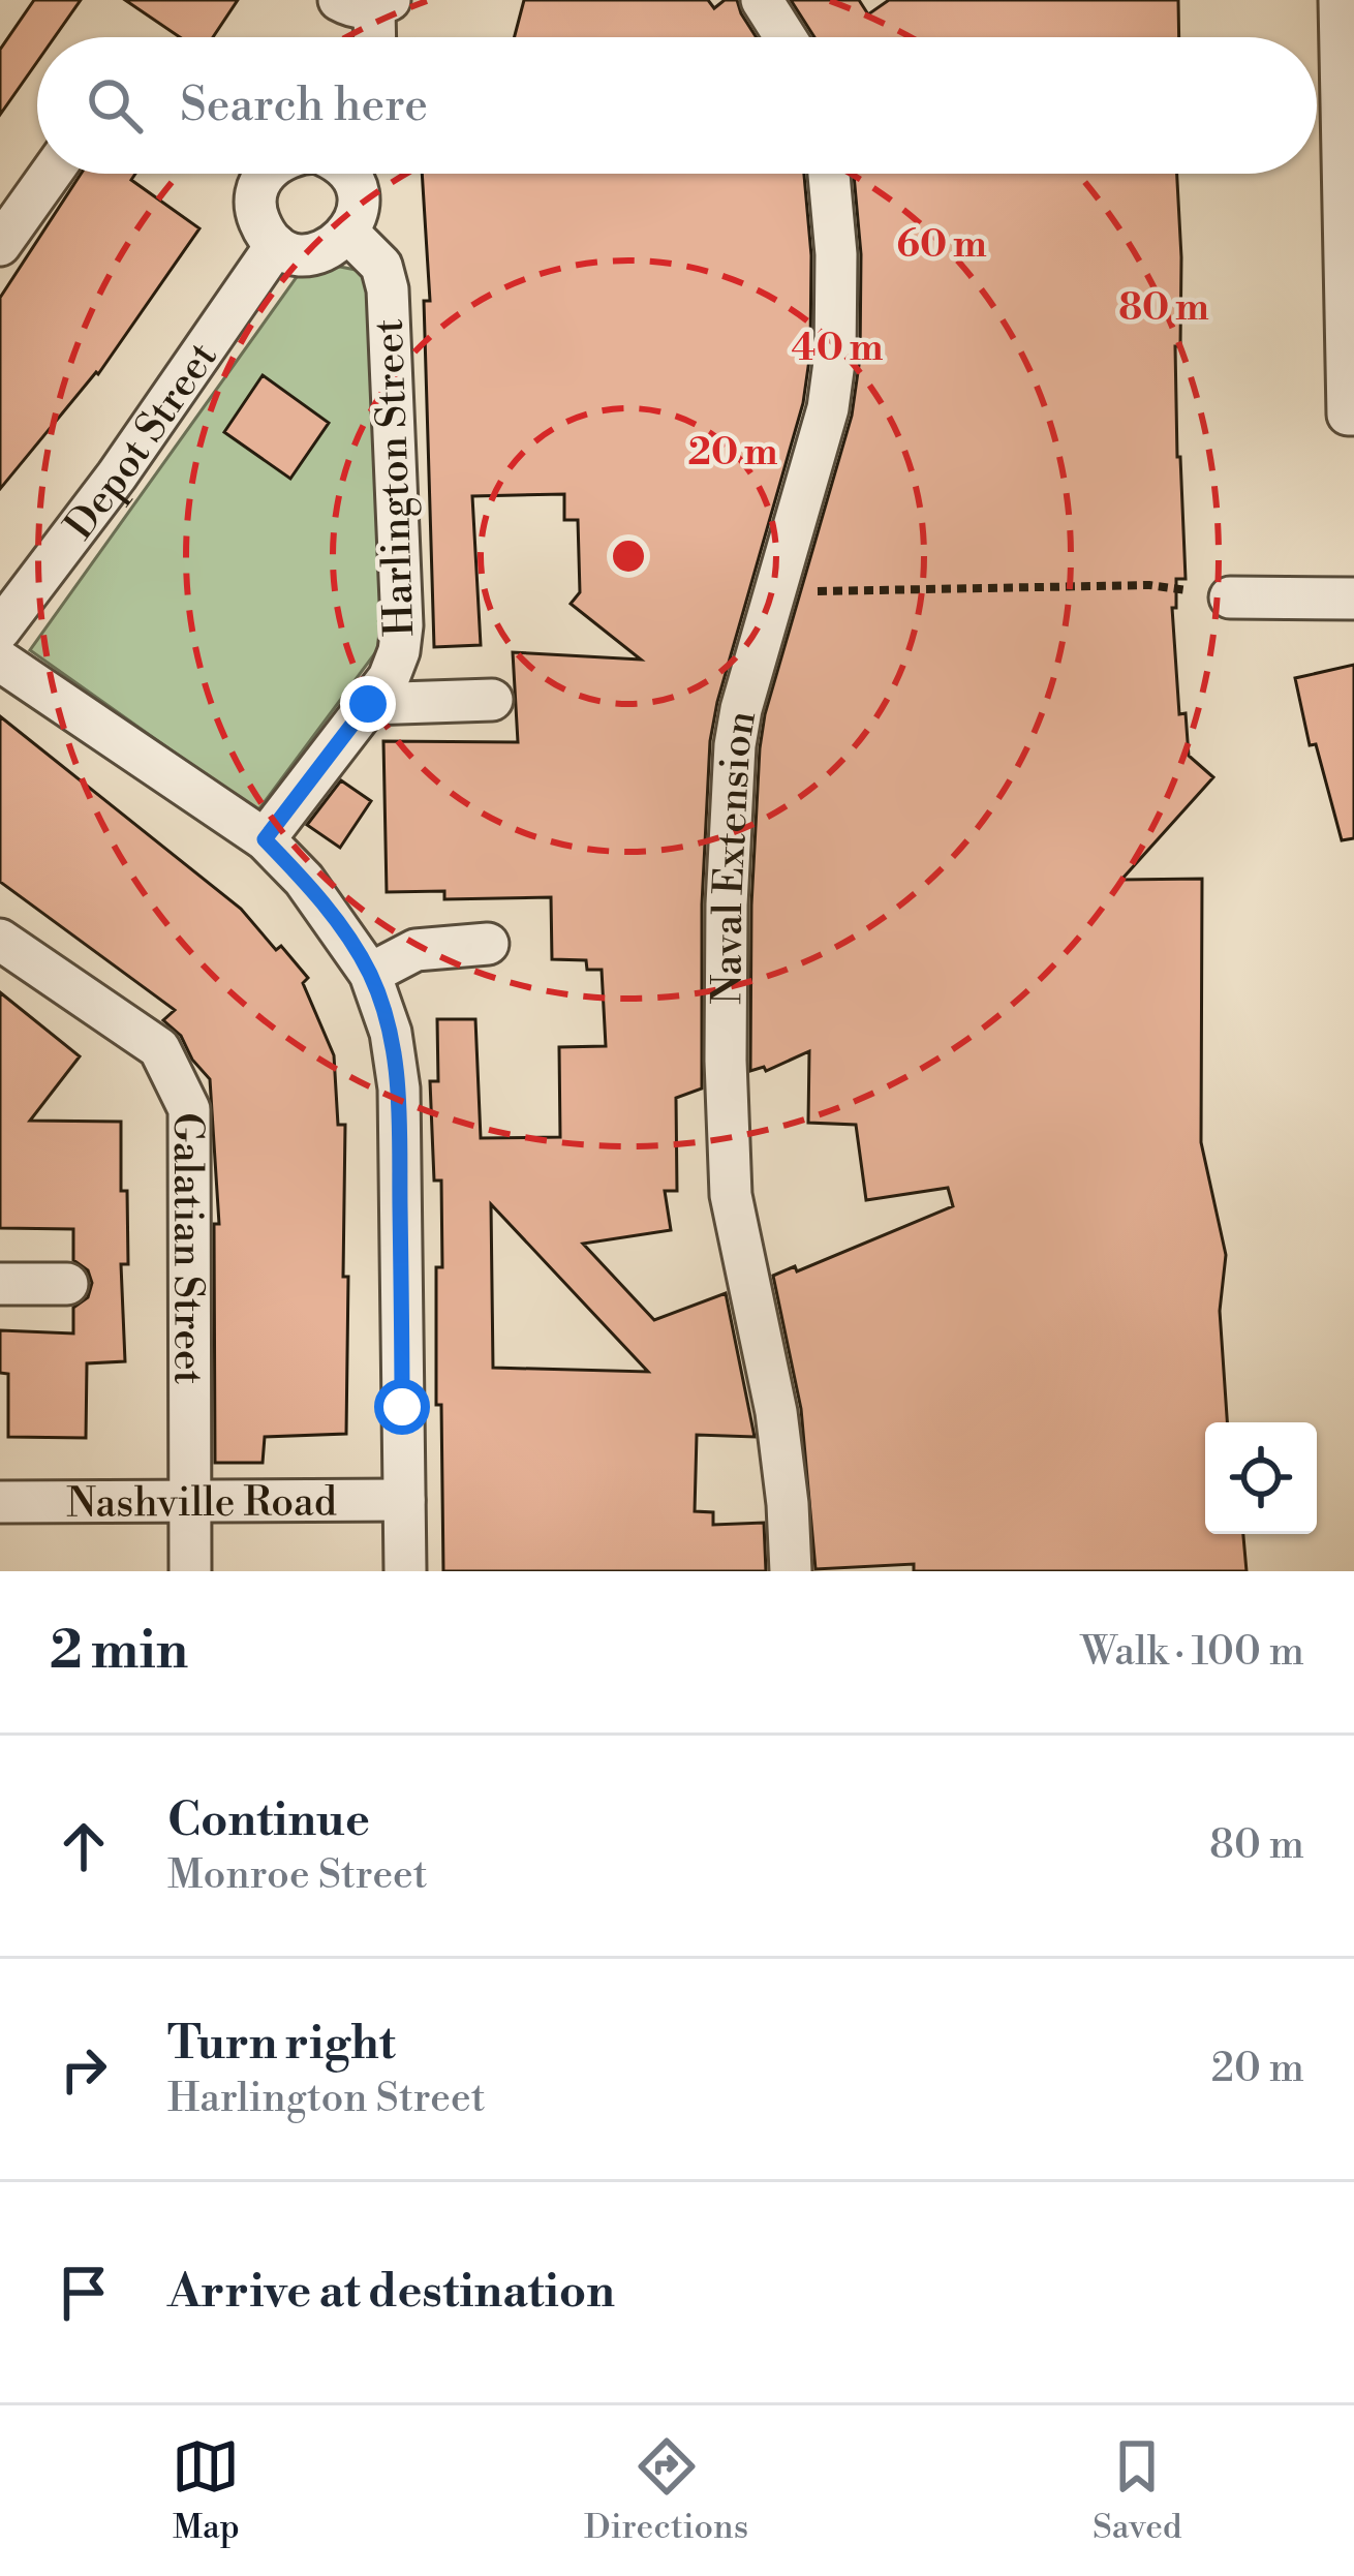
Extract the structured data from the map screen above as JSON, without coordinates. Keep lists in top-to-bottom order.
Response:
{
  "streets": {
    "street": [
      "Depot Street",
      "Harlington Street",
      "Naval Extension",
      "Galatian Street",
      "Nashville Road"
    ]
  },
  "crossings": [
    ["Galatian Street", "Nashville Road"]
  ],
  "page": {
    "search": "Search here",
    "heading": ["2 min", "Walk · 100 m"],
    "list": [
      ["Continue", "Monroe Street", "80 m"],
      ["Turn right", "Harlington Street", "20 m"],
      "Arrive at destination"
    ],
    "nav": ["Map", "Directions", "Saved"]
  },
  "rings": [
    "60 m",
    "80 m",
    "40 m",
    "20 m"
  ]
}
